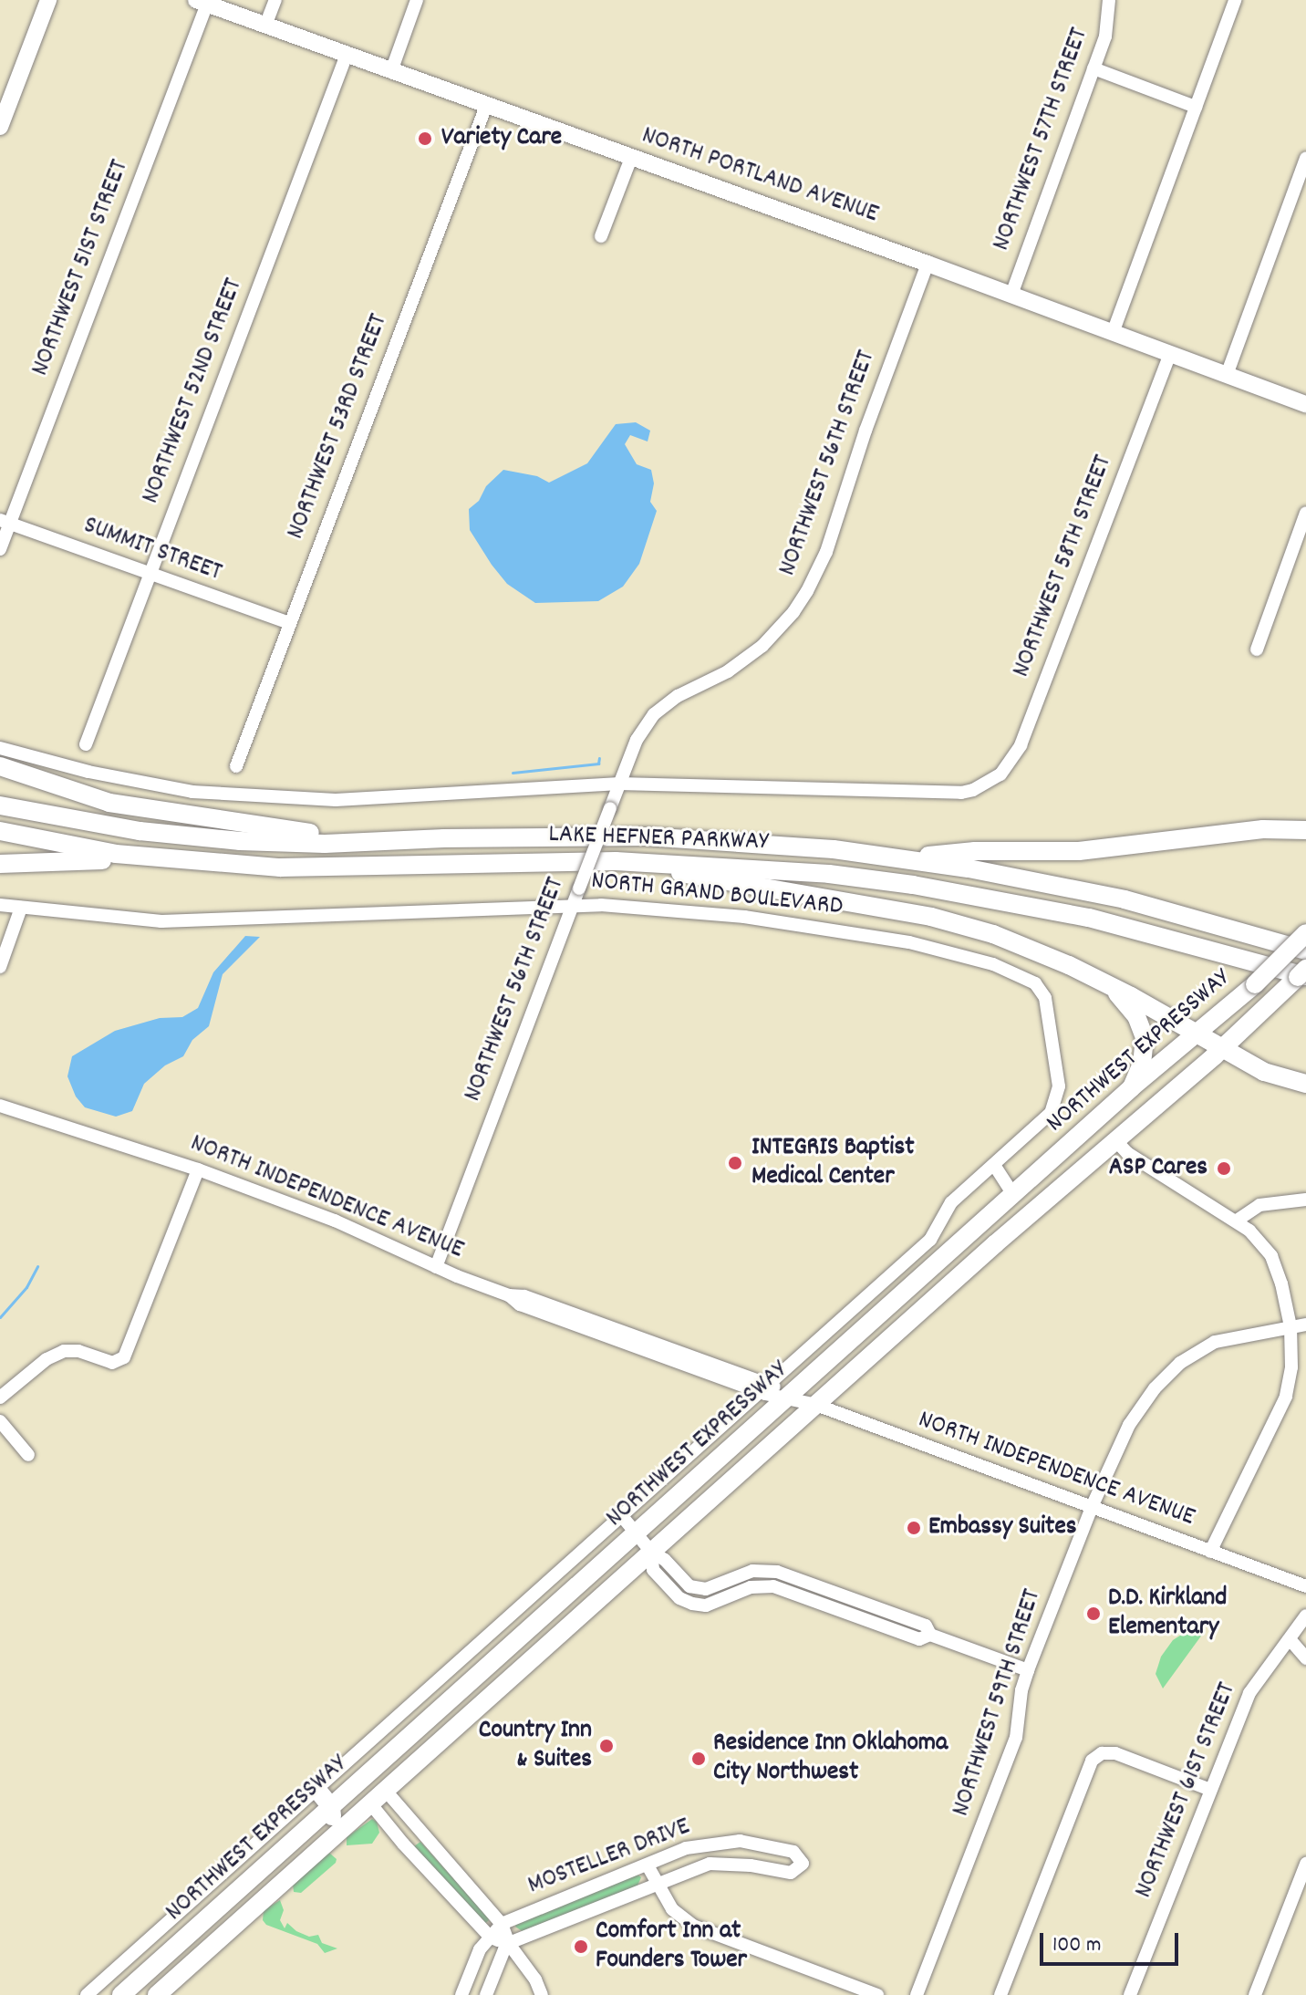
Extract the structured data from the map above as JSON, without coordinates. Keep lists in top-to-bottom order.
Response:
{
  "streets": {
    "highway": ["LAKE HEFNER PARKWAY", "NORTHWEST EXPRESSWAY"],
    "main road": ["NORTH PORTLAND AVENUE"],
    "street": [
      "NORTHWEST 57TH STREET",
      "NORTHWEST 51ST STREET",
      "NORTHWEST 52ND STREET",
      "NORTHWEST 53RD STREET",
      "NORTHWEST 56TH STREET",
      "SUMMIT STREET",
      "NORTHWEST 58TH STREET",
      "NORTH GRAND BOULEVARD",
      "NORTH INDEPENDENCE AVENUE",
      "NORTHWEST 59TH STREET",
      "NORTHWEST 61ST STREET",
      "MOSTELLER DRIVE"
    ]
  },
  "crossings": [
    ["NORTHWEST 57TH STREET", "NORTH PORTLAND AVENUE"],
    ["NORTH PORTLAND AVENUE", "NORTHWEST 51ST STREET"],
    ["NORTH PORTLAND AVENUE", "NORTHWEST 52ND STREET"],
    ["NORTH PORTLAND AVENUE", "NORTHWEST 53RD STREET"],
    ["NORTH PORTLAND AVENUE", "NORTHWEST 56TH STREET"],
    ["NORTH PORTLAND AVENUE", "NORTHWEST 58TH STREET"],
    ["NORTHWEST 51ST STREET", "SUMMIT STREET"],
    ["NORTHWEST 52ND STREET", "SUMMIT STREET"],
    ["NORTHWEST 53RD STREET", "SUMMIT STREET"],
    ["NORTHWEST 56TH STREET", "NORTHWEST 58TH STREET"],
    ["NORTHWEST 56TH STREET", "NORTH GRAND BOULEVARD"],
    ["NORTHWEST 56TH STREET", "NORTH INDEPENDENCE AVENUE"],
    ["NORTH GRAND BOULEVARD", "NORTHWEST EXPRESSWAY"],
    ["NORTHWEST EXPRESSWAY", "NORTH INDEPENDENCE AVENUE"],
    ["NORTH INDEPENDENCE AVENUE", "NORTHWEST 59TH STREET"]
  ],
  "places": [
    "Variety Care",
    "INTEGRIS Baptist Medical Center",
    "ASP Cares",
    "Embassy Suites",
    "D.D. Kirkland Elementary",
    "Country Inn & Suites",
    "Residence Inn Oklahoma City Northwest",
    "Comfort Inn at Founders Tower"
  ],
  "scale_bar": "100 m"
}
